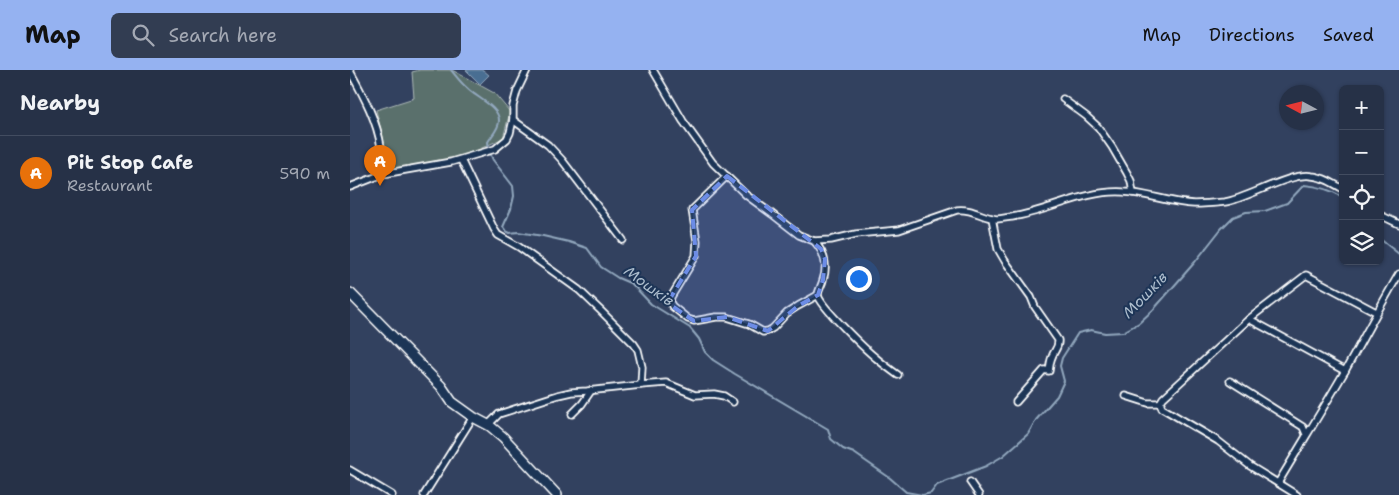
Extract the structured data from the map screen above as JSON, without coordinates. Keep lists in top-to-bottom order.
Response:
{
  "water": ["Мошків"],
  "north": "left",
  "page": {
    "header": "Map",
    "search": "Search here",
    "nav": ["Map", "Directions", "Saved"],
    "heading": "Nearby",
    "map_buttons": ["+", "−"],
    "list": [
      {
        "mark": "A",
        "name": "Pit Stop Cafe",
        "note": "Restaurant",
        "value": "590 m"
      }
    ],
    "pins": "A"
  }
}
